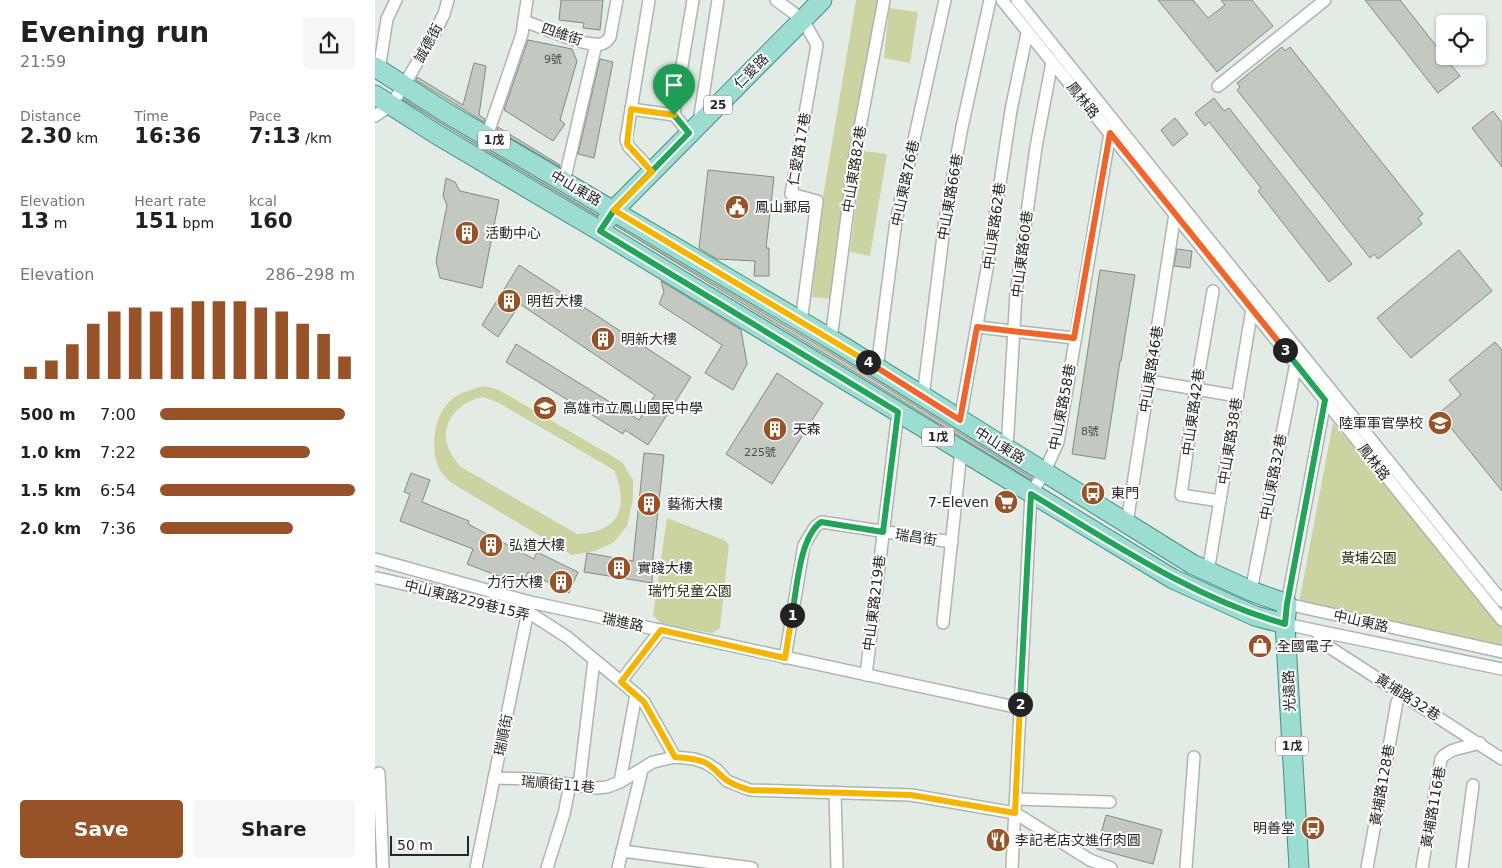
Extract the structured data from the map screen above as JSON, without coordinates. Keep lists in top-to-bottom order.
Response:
{
  "streets": {
    "main road": [
      "仁愛路",
      "25",
      "1戊",
      "中山東路",
      "光遠路"
    ],
    "street": [
      "四維街",
      "誠德街",
      "鳳林路",
      "仁愛路17巷",
      "中山東路82巷",
      "中山東路76巷",
      "中山東路66巷",
      "中山東路62巷",
      "中山東路60巷",
      "中山東路46巷",
      "中山東路58巷",
      "中山東路42巷",
      "中山東路38巷",
      "中山東路32巷",
      "瑞昌街",
      "中山東路229巷15弄",
      "中山東路219巷",
      "瑞進路",
      "黃埔路32巷",
      "瑞順街",
      "瑞順街11巷",
      "黃埔路128巷",
      "黃埔路116巷"
    ]
  },
  "crossings": [
    ["誠德街", "中山東路"],
    ["仁愛路", "仁愛路17巷"],
    ["仁愛路", "中山東路"],
    ["鳳林路", "中山東路62巷"],
    ["鳳林路", "中山東路60巷"],
    ["鳳林路", "中山東路46巷"],
    ["鳳林路", "中山東路58巷"],
    ["鳳林路", "中山東路38巷"],
    ["鳳林路", "中山東路32巷"],
    ["仁愛路17巷", "中山東路"],
    ["中山東路82巷", "中山東路"],
    ["中山東路76巷", "中山東路"],
    ["中山東路", "中山東路66巷"],
    ["中山東路", "中山東路62巷"],
    ["中山東路", "中山東路60巷"],
    ["中山東路", "中山東路46巷"],
    ["中山東路", "中山東路58巷"],
    ["中山東路", "中山東路38巷"],
    ["中山東路", "中山東路32巷"],
    ["中山東路", "中山東路219巷"],
    ["中山東路", "光遠路"],
    ["中山東路", "黃埔路32巷"],
    ["中山東路42巷", "中山東路38巷"],
    ["瑞昌街", "中山東路219巷"],
    ["瑞昌街", "瑞進路"],
    ["中山東路229巷15弄", "瑞進路"],
    ["中山東路229巷15弄", "瑞順街"],
    ["中山東路229巷15弄", "瑞順街11巷"],
    ["中山東路219巷", "瑞進路"],
    ["瑞進路", "瑞順街"],
    ["黃埔路32巷", "黃埔路116巷"],
    ["瑞順街", "瑞順街11巷"]
  ],
  "parks": ["黃埔公園", "瑞竹兒童公園"],
  "places": {
    "public building": ["鳳山郵局"],
    "building": [
      "活動中心",
      "明哲大樓",
      "明新大樓",
      "天森",
      "藝術大樓",
      "弘道大樓",
      "實踐大樓",
      "力行大樓"
    ],
    "school or university": ["高雄市立鳳山國民中學", "陸軍軍官學校"],
    "bus stop": ["東門", "明善堂"],
    "supermarket": ["7-Eleven"],
    "shop": ["全國電子"],
    "restaurant": ["李記老店文進仔肉圓"]
  },
  "house_numbers": ["9號", "8號", "225號"],
  "scale_bar": "50 m",
  "page": {
    "heading": ["Evening run", "21:59"],
    "stats": [
      ["Distance", "2.30 km"],
      ["Time", "16:36"],
      ["Pace", "7:13 /km"],
      ["Elevation", "13 m"],
      ["Heart rate", "151 bpm"],
      ["kcal", "160"]
    ],
    "chart": ["Elevation", "286–298 m"],
    "pins": [
      "3",
      "4",
      "1",
      "2"
    ],
    "list": [
      {
        "name": "500 m",
        "note": "7:00"
      },
      {
        "name": "1.0 km",
        "note": "7:22"
      },
      {
        "name": "1.5 km",
        "note": "6:54"
      },
      {
        "name": "2.0 km",
        "note": "7:36"
      }
    ],
    "buttons": ["Save", "Share"],
    "scale": "50 m"
  }
}
